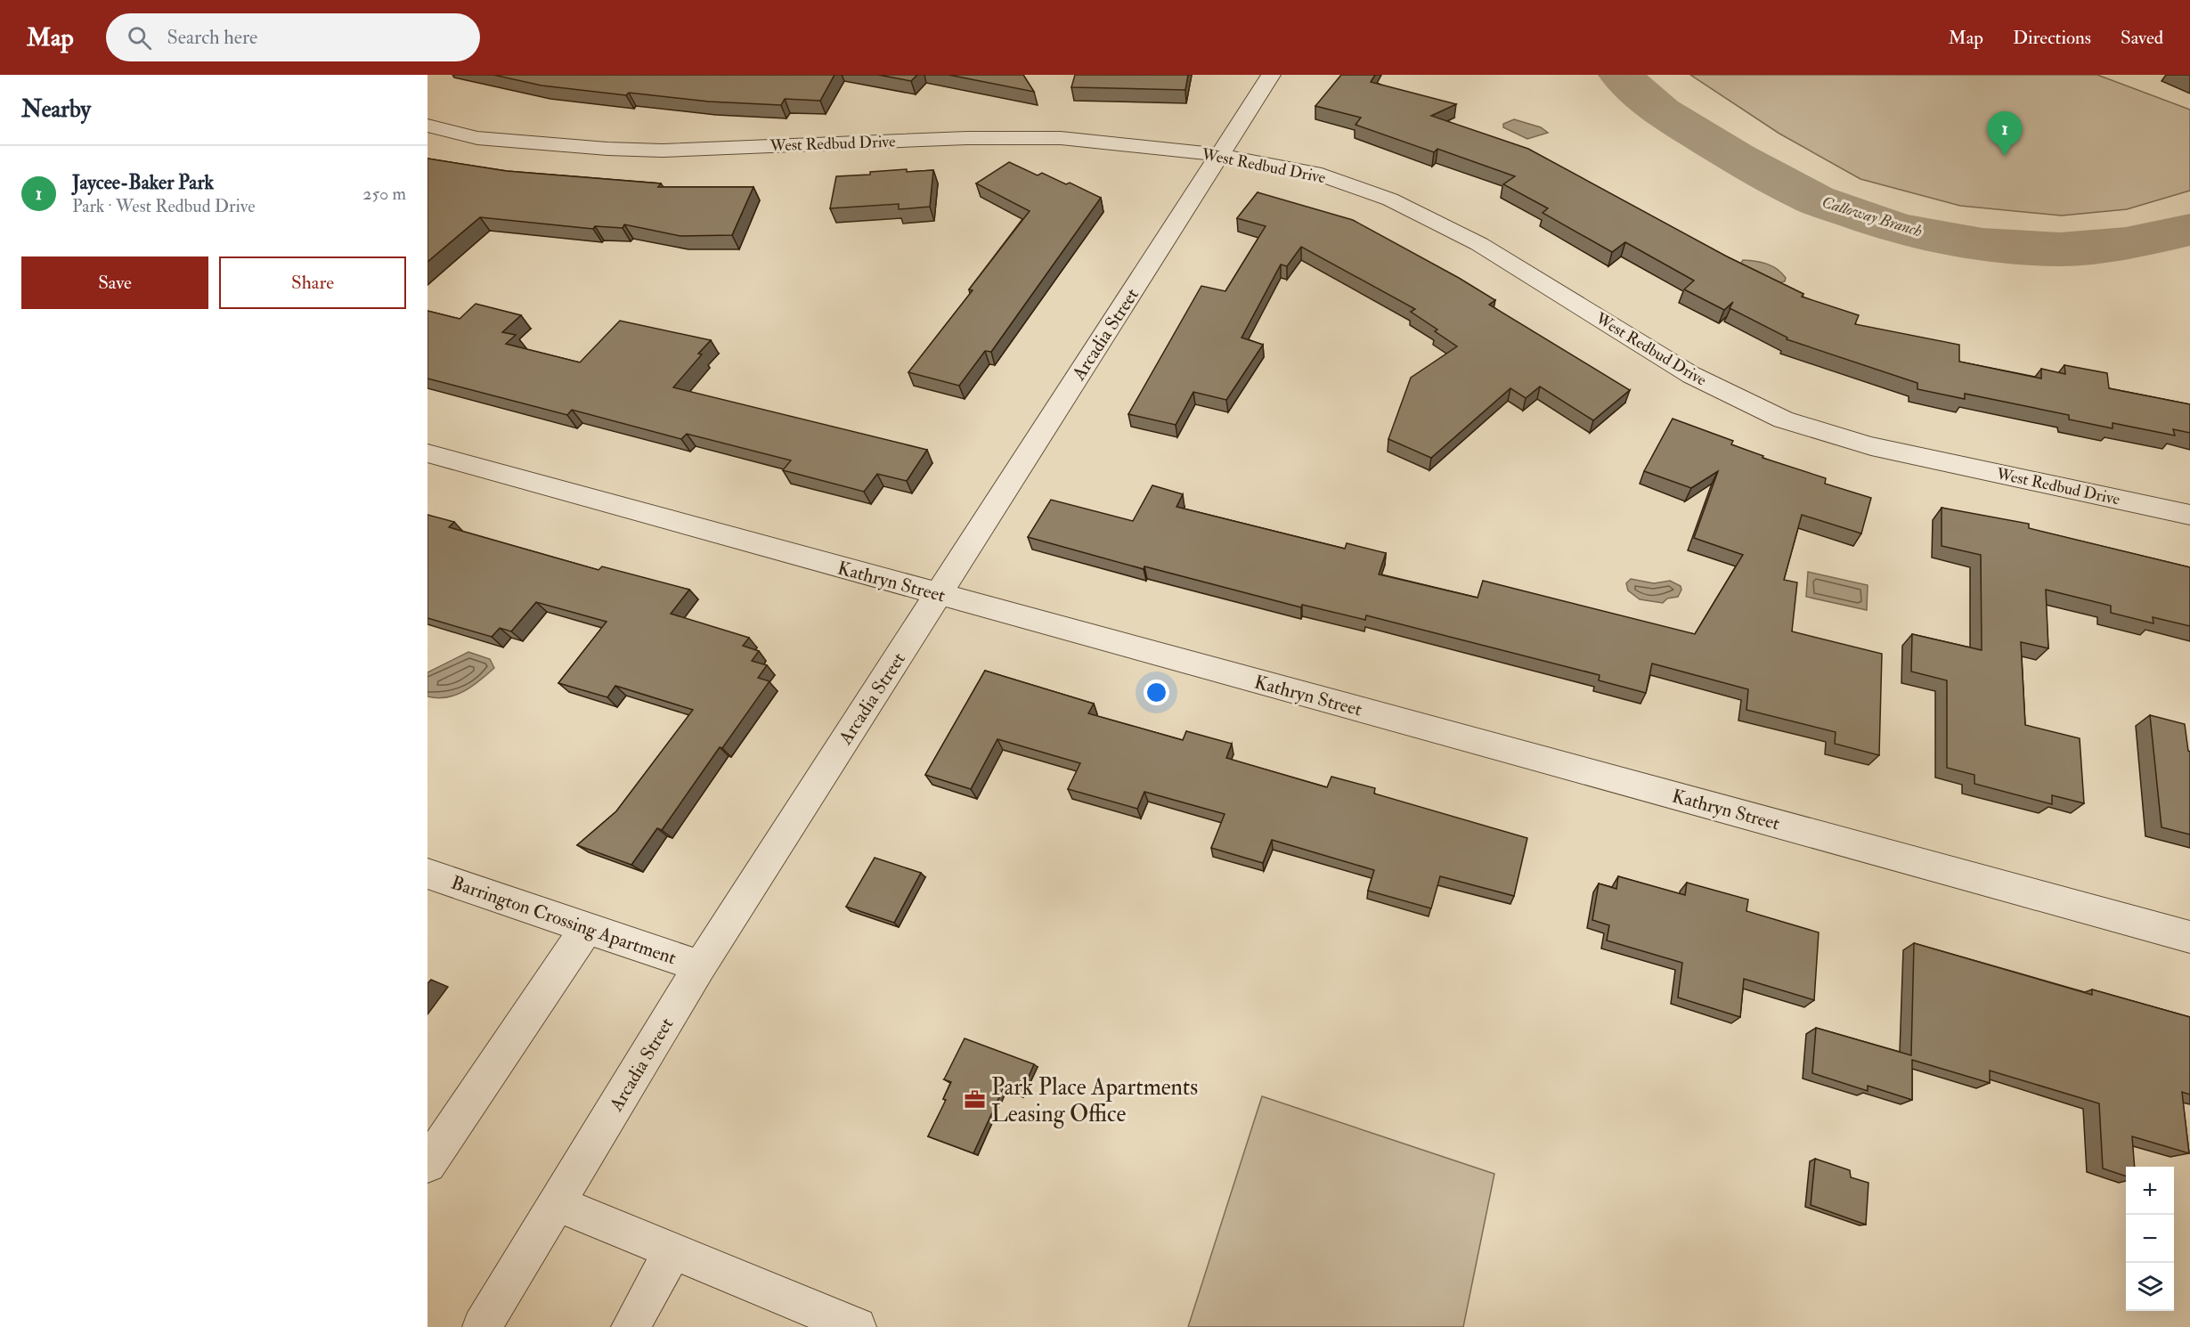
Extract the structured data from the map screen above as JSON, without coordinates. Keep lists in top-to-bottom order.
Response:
{
  "streets": {
    "street": [
      "West Redbud Drive",
      "Arcadia Street",
      "Kathryn Street",
      "Barrington Crossing Apartment"
    ]
  },
  "crossings": [
    ["West Redbud Drive", "Arcadia Street"],
    ["Arcadia Street", "Kathryn Street"],
    ["Arcadia Street", "Barrington Crossing Apartment"]
  ],
  "water": ["Calloway Branch"],
  "places": {
    "office": ["Park Place Apartments Leasing Office"]
  },
  "page": {
    "header": "Map",
    "search": "Search here",
    "nav": ["Map", "Directions", "Saved"],
    "heading": "Nearby",
    "pins": "1",
    "list": [
      {
        "mark": "1",
        "name": "Jaycee-Baker Park",
        "note": "Park · West Redbud Drive",
        "value": "250 m"
      }
    ],
    "buttons": ["Save", "Share"],
    "map_buttons": ["+", "−"]
  }
}
